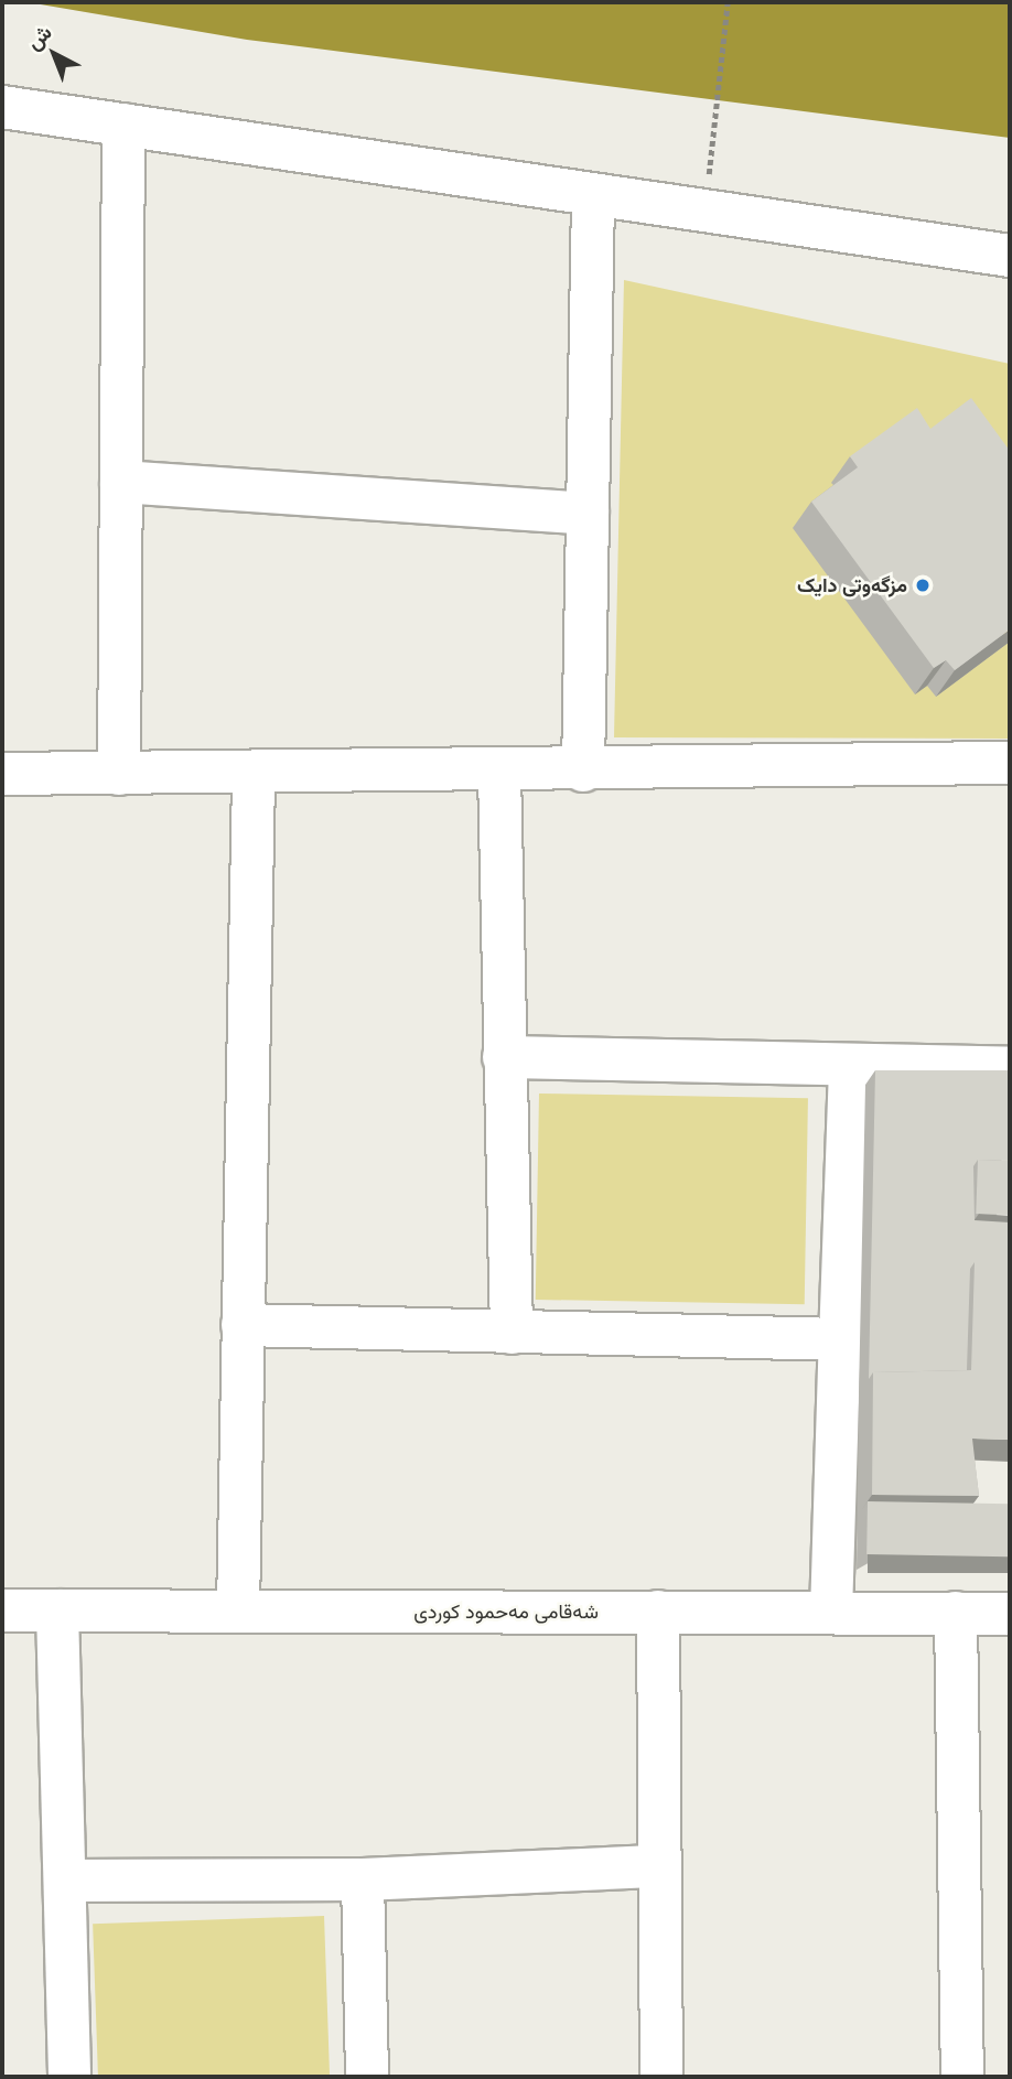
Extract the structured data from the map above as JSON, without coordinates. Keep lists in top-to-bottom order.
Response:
{
  "streets": {
    "street": ["شەقامی مەحمود کوردی"]
  },
  "places": ["مزگەوتی دایک"],
  "north": "top left"
}
